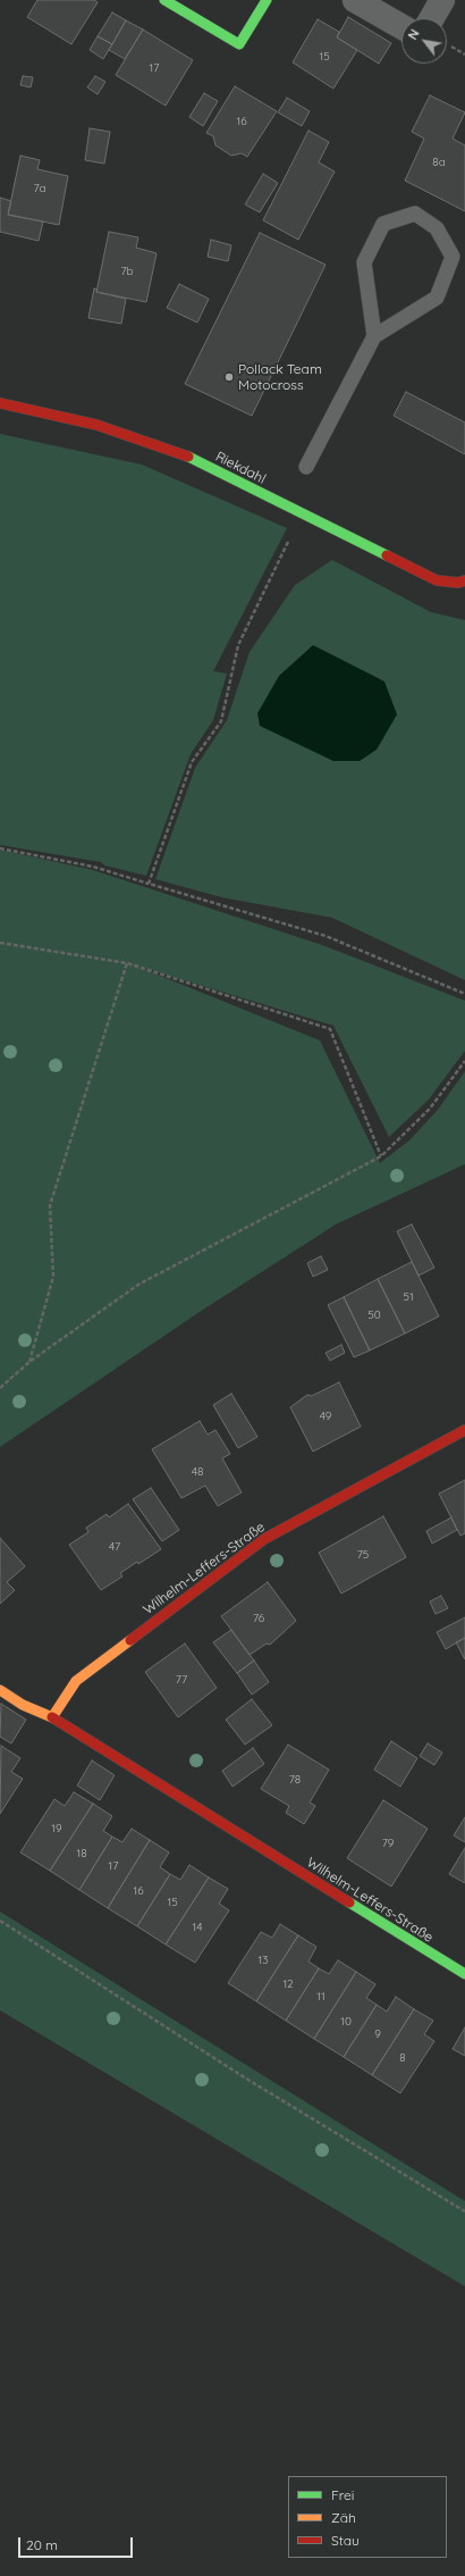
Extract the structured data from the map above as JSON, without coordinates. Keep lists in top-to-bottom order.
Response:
{
  "streets": {
    "street": ["Riekdahl", "Wilhelm-Leffers-Straße"]
  },
  "places": ["Pollack Team Motocross"],
  "house_numbers": [
    "15",
    "17",
    "16",
    "8a",
    "7a",
    "7b",
    "51",
    "50",
    "49",
    "48",
    "47",
    "75",
    "76",
    "77",
    "78",
    "19",
    "79",
    "18",
    "17",
    "16",
    "15",
    "14",
    "13",
    "12",
    "11",
    "10",
    "9",
    "8"
  ],
  "legend": ["Frei", "Zäh", "Stau"],
  "scale_bar": "20 m",
  "north": "top left"
}
